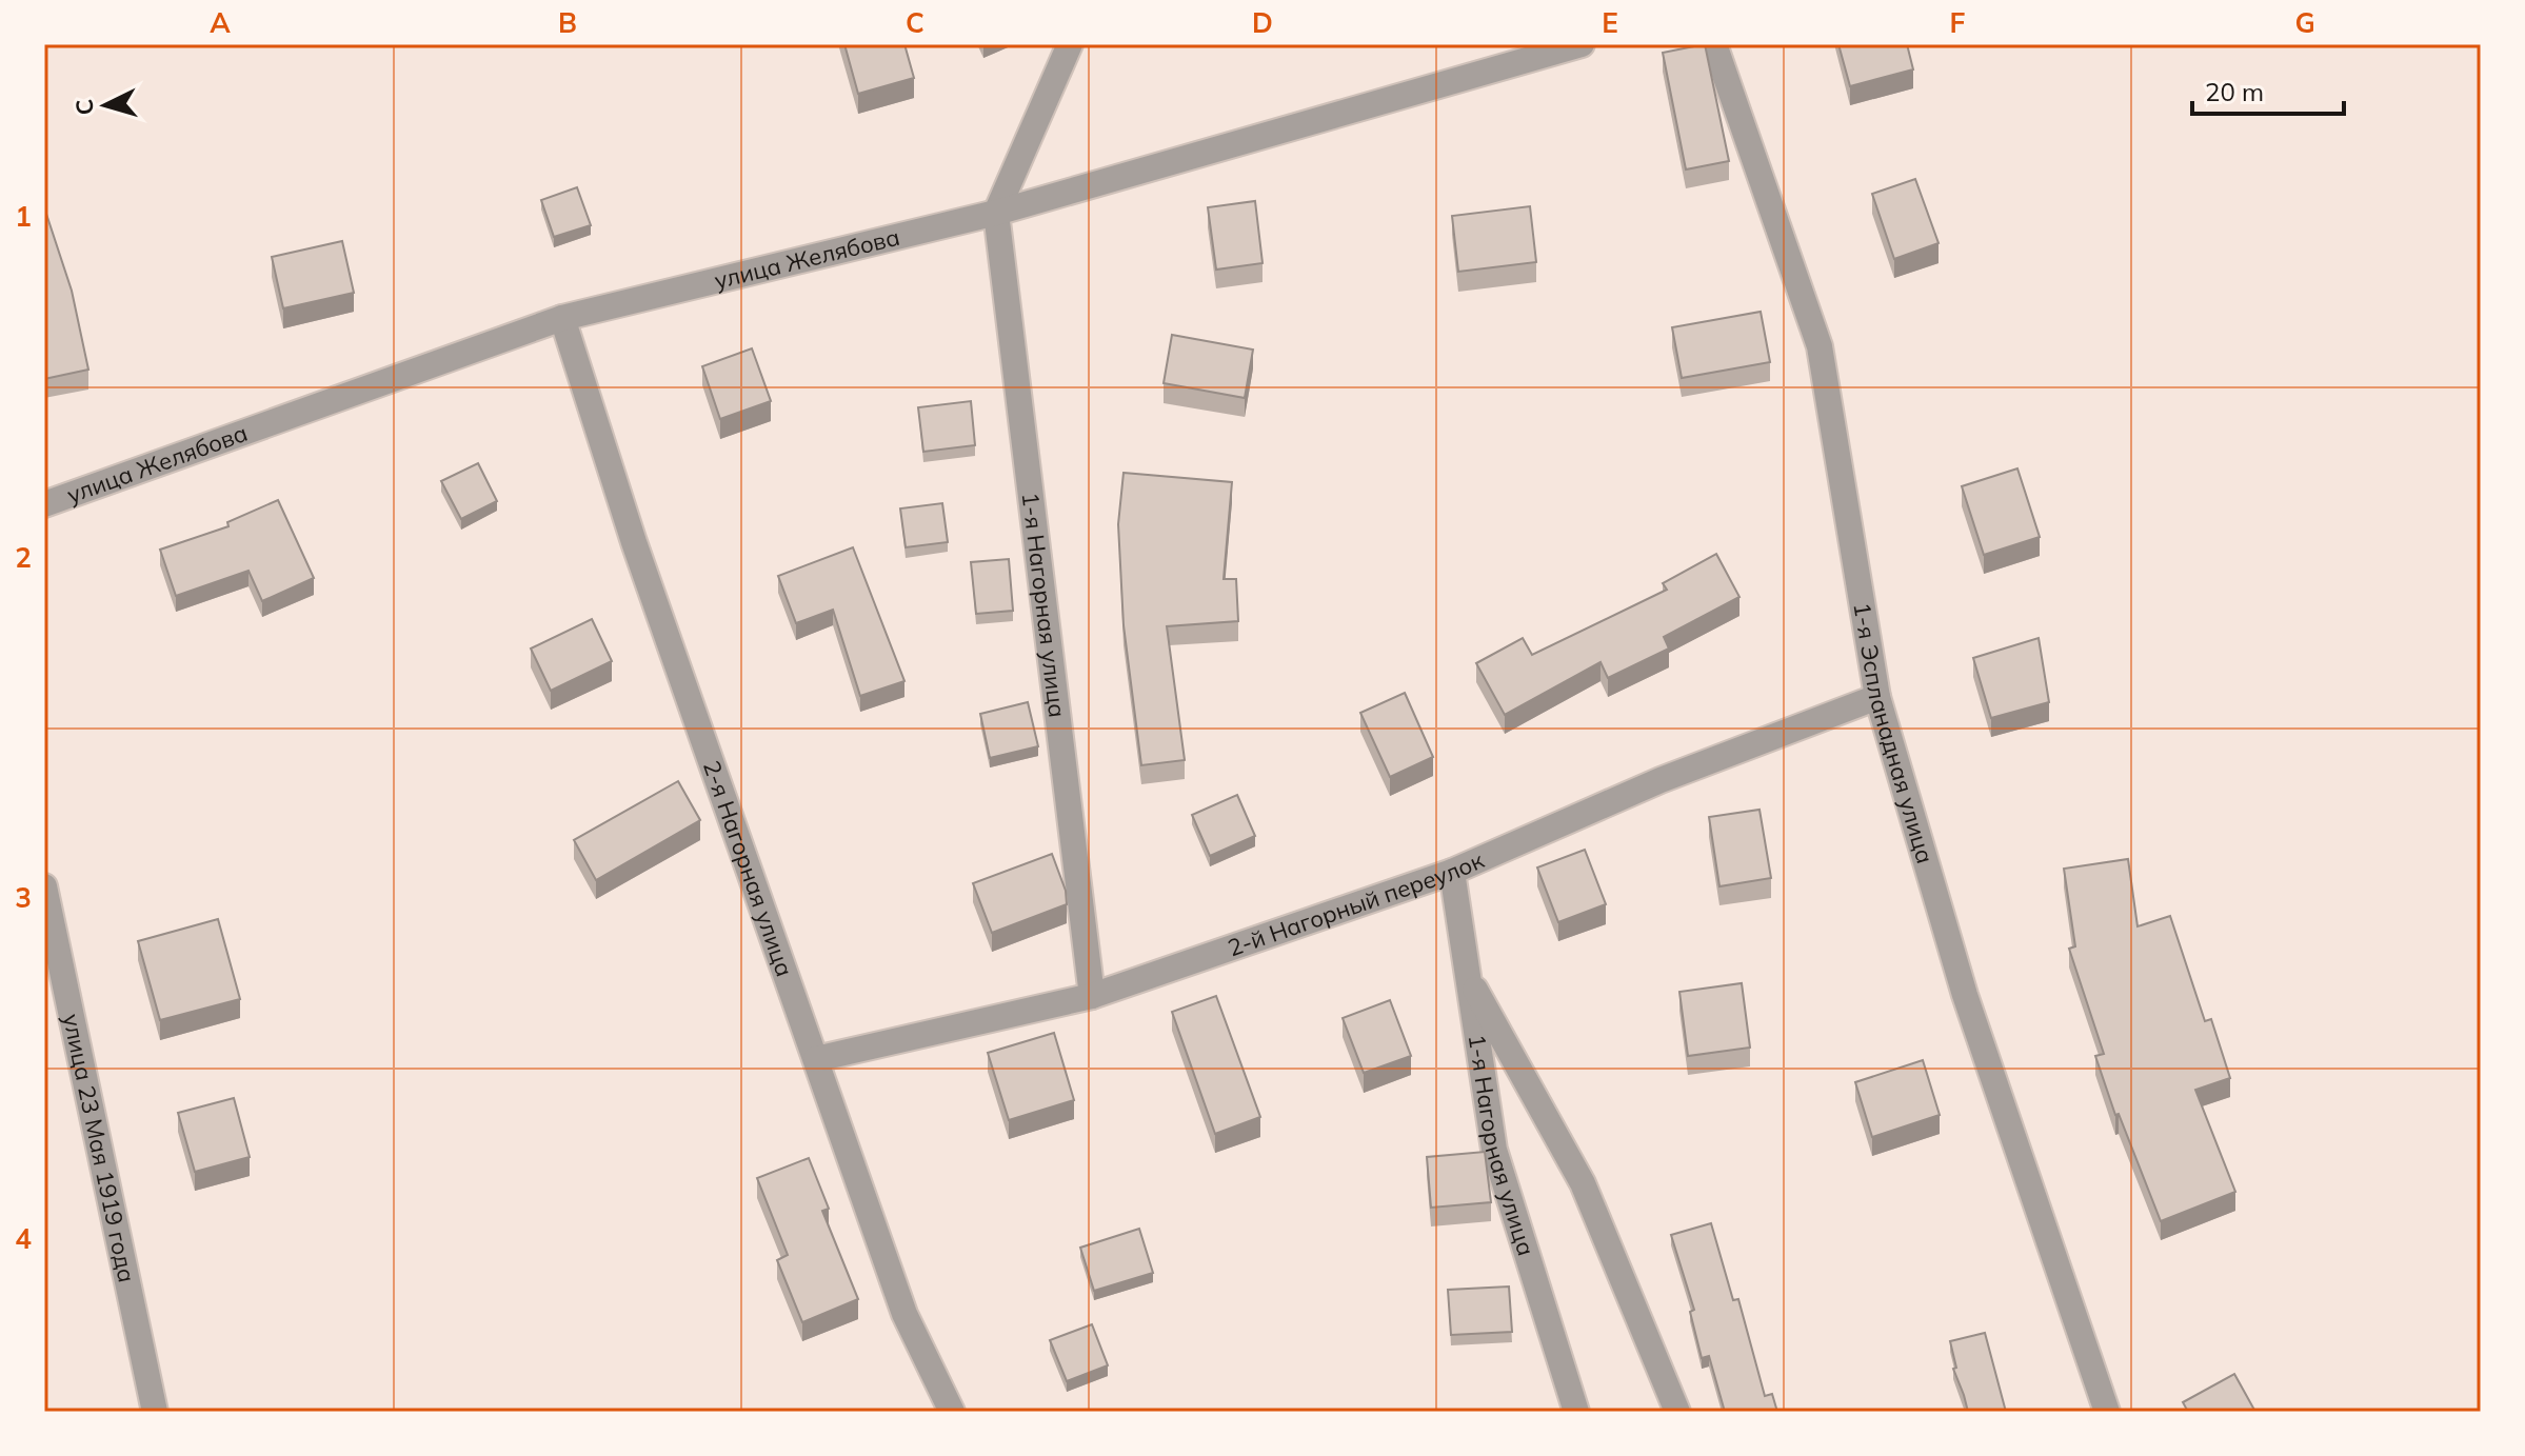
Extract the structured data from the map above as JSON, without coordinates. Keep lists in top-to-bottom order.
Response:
{
  "streets": {
    "street": [
      "улица Желябова",
      "1-я Нагорная улица",
      "1-я Эспланадная улица",
      "2-я Нагорная улица",
      "2-й Нагорный переулок",
      "улица 23 Мая 1919 года"
    ]
  },
  "crossings": [
    ["улица Желябова", "1-я Нагорная улица"],
    ["улица Желябова", "2-я Нагорная улица"],
    ["1-я Нагорная улица", "2-й Нагорный переулок"],
    ["1-я Эспланадная улица", "2-й Нагорный переулок"],
    ["2-я Нагорная улица", "2-й Нагорный переулок"]
  ],
  "scale_bar": "20 m",
  "north": "left",
  "grid": {
    "columns": [
      "A",
      "B",
      "C",
      "D",
      "E",
      "F",
      "G"
    ],
    "rows": [
      "1",
      "2",
      "3",
      "4"
    ]
  }
}
